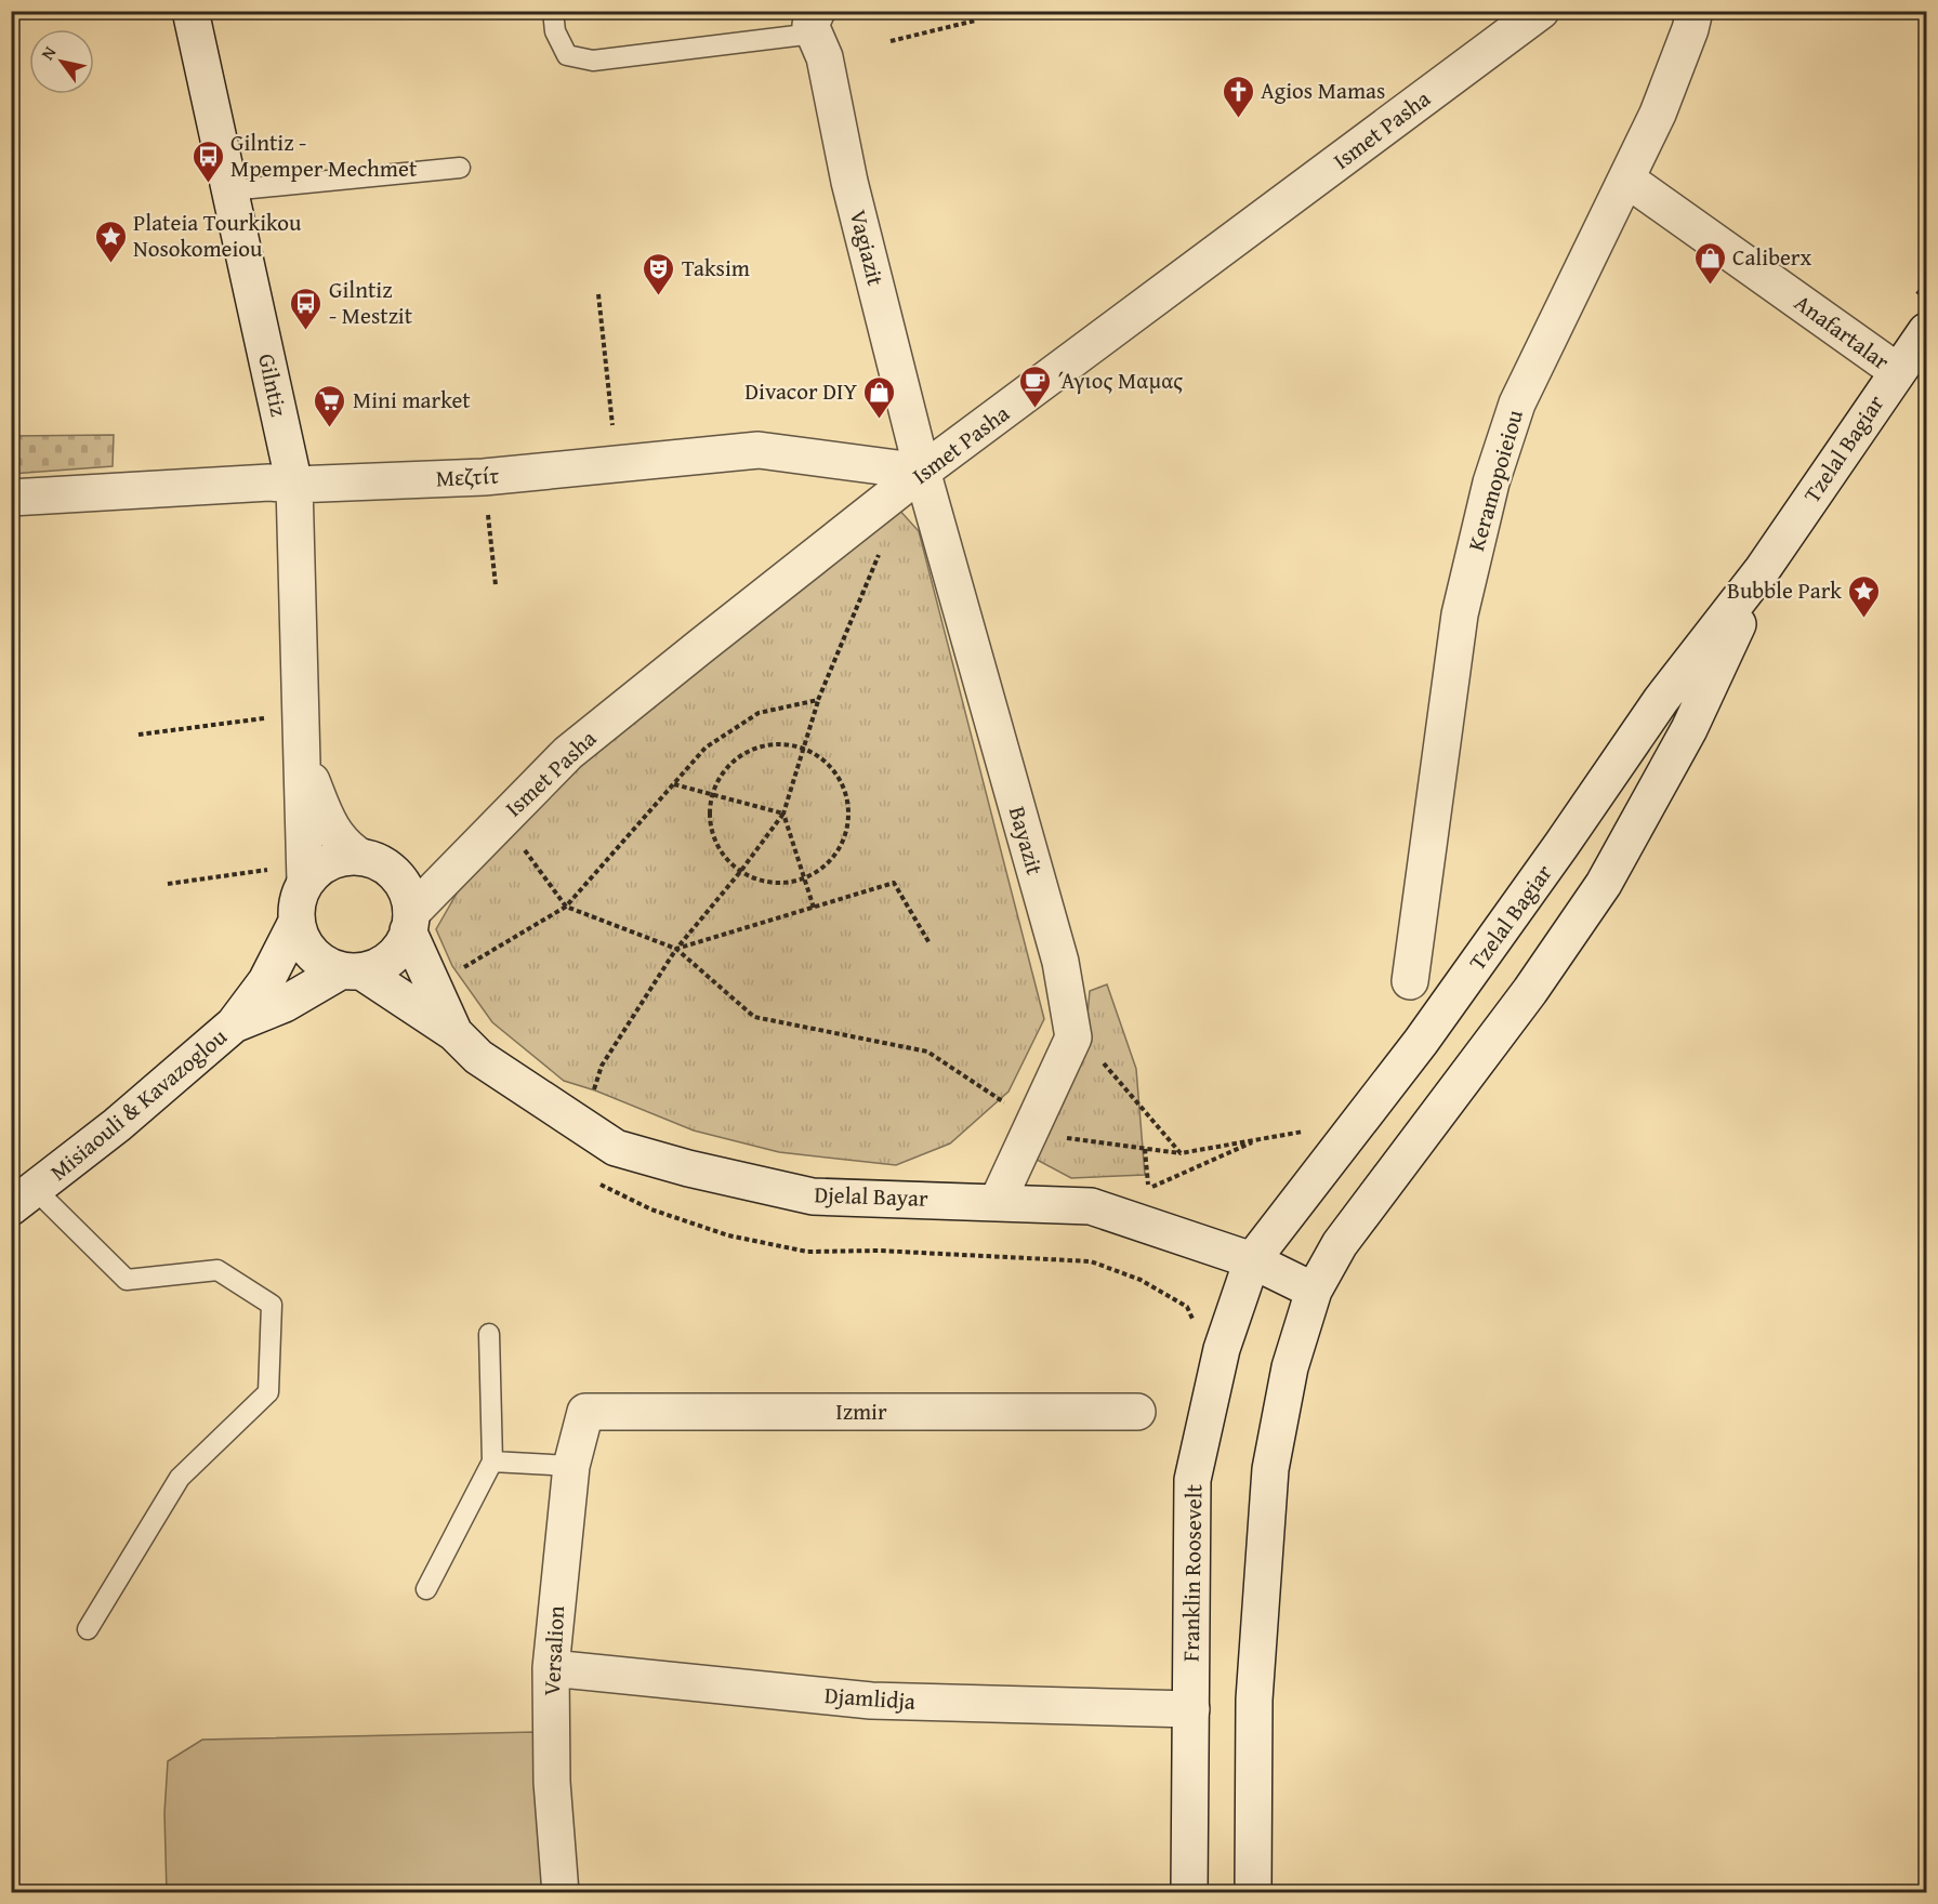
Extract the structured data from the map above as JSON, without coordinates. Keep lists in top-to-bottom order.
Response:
{
  "streets": {
    "street": [
      "Ismet Pasha",
      "Vagiazit",
      "Anafartalar",
      "Gilntiz",
      "Tzelal Bagiar",
      "Μεζτίτ",
      "Keramopoieiou",
      "Bayazit",
      "Misiaouli & Kavazoglou",
      "Djelal Bayar",
      "Izmir",
      "Franklin Roosevelt",
      "Versalion",
      "Djamlidja"
    ]
  },
  "crossings": [
    ["Ismet Pasha", "Vagiazit"],
    ["Ismet Pasha", "Gilntiz"],
    ["Ismet Pasha", "Μεζτίτ"],
    ["Ismet Pasha", "Bayazit"],
    ["Ismet Pasha", "Misiaouli & Kavazoglou"],
    ["Ismet Pasha", "Djelal Bayar"],
    ["Vagiazit", "Μεζτίτ"],
    ["Vagiazit", "Bayazit"],
    ["Anafartalar", "Tzelal Bagiar"],
    ["Anafartalar", "Keramopoieiou"],
    ["Gilntiz", "Μεζτίτ"],
    ["Gilntiz", "Misiaouli & Kavazoglou"],
    ["Gilntiz", "Djelal Bayar"],
    ["Tzelal Bagiar", "Djelal Bayar"],
    ["Tzelal Bagiar", "Franklin Roosevelt"],
    ["Μεζτίτ", "Bayazit"],
    ["Misiaouli & Kavazoglou", "Djelal Bayar"],
    ["Djelal Bayar", "Franklin Roosevelt"],
    ["Izmir", "Versalion"],
    ["Franklin Roosevelt", "Djamlidja"],
    ["Versalion", "Djamlidja"]
  ],
  "places": {
    "church": ["Agios Mamas"],
    "bus stop": ["Gilntiz - Mpemper Mechmet", "Gilntiz - Mestzit"],
    "place": ["Plateia Tourkikou Nosokomeiou", "Bubble Park"],
    "shop": ["Caliberx", "Divacor DIY"],
    "theatre": ["Taksim"],
    "cafe": ["Άγιος Μαμας"],
    "supermarket": ["Mini market"]
  },
  "north": "top left"
}
